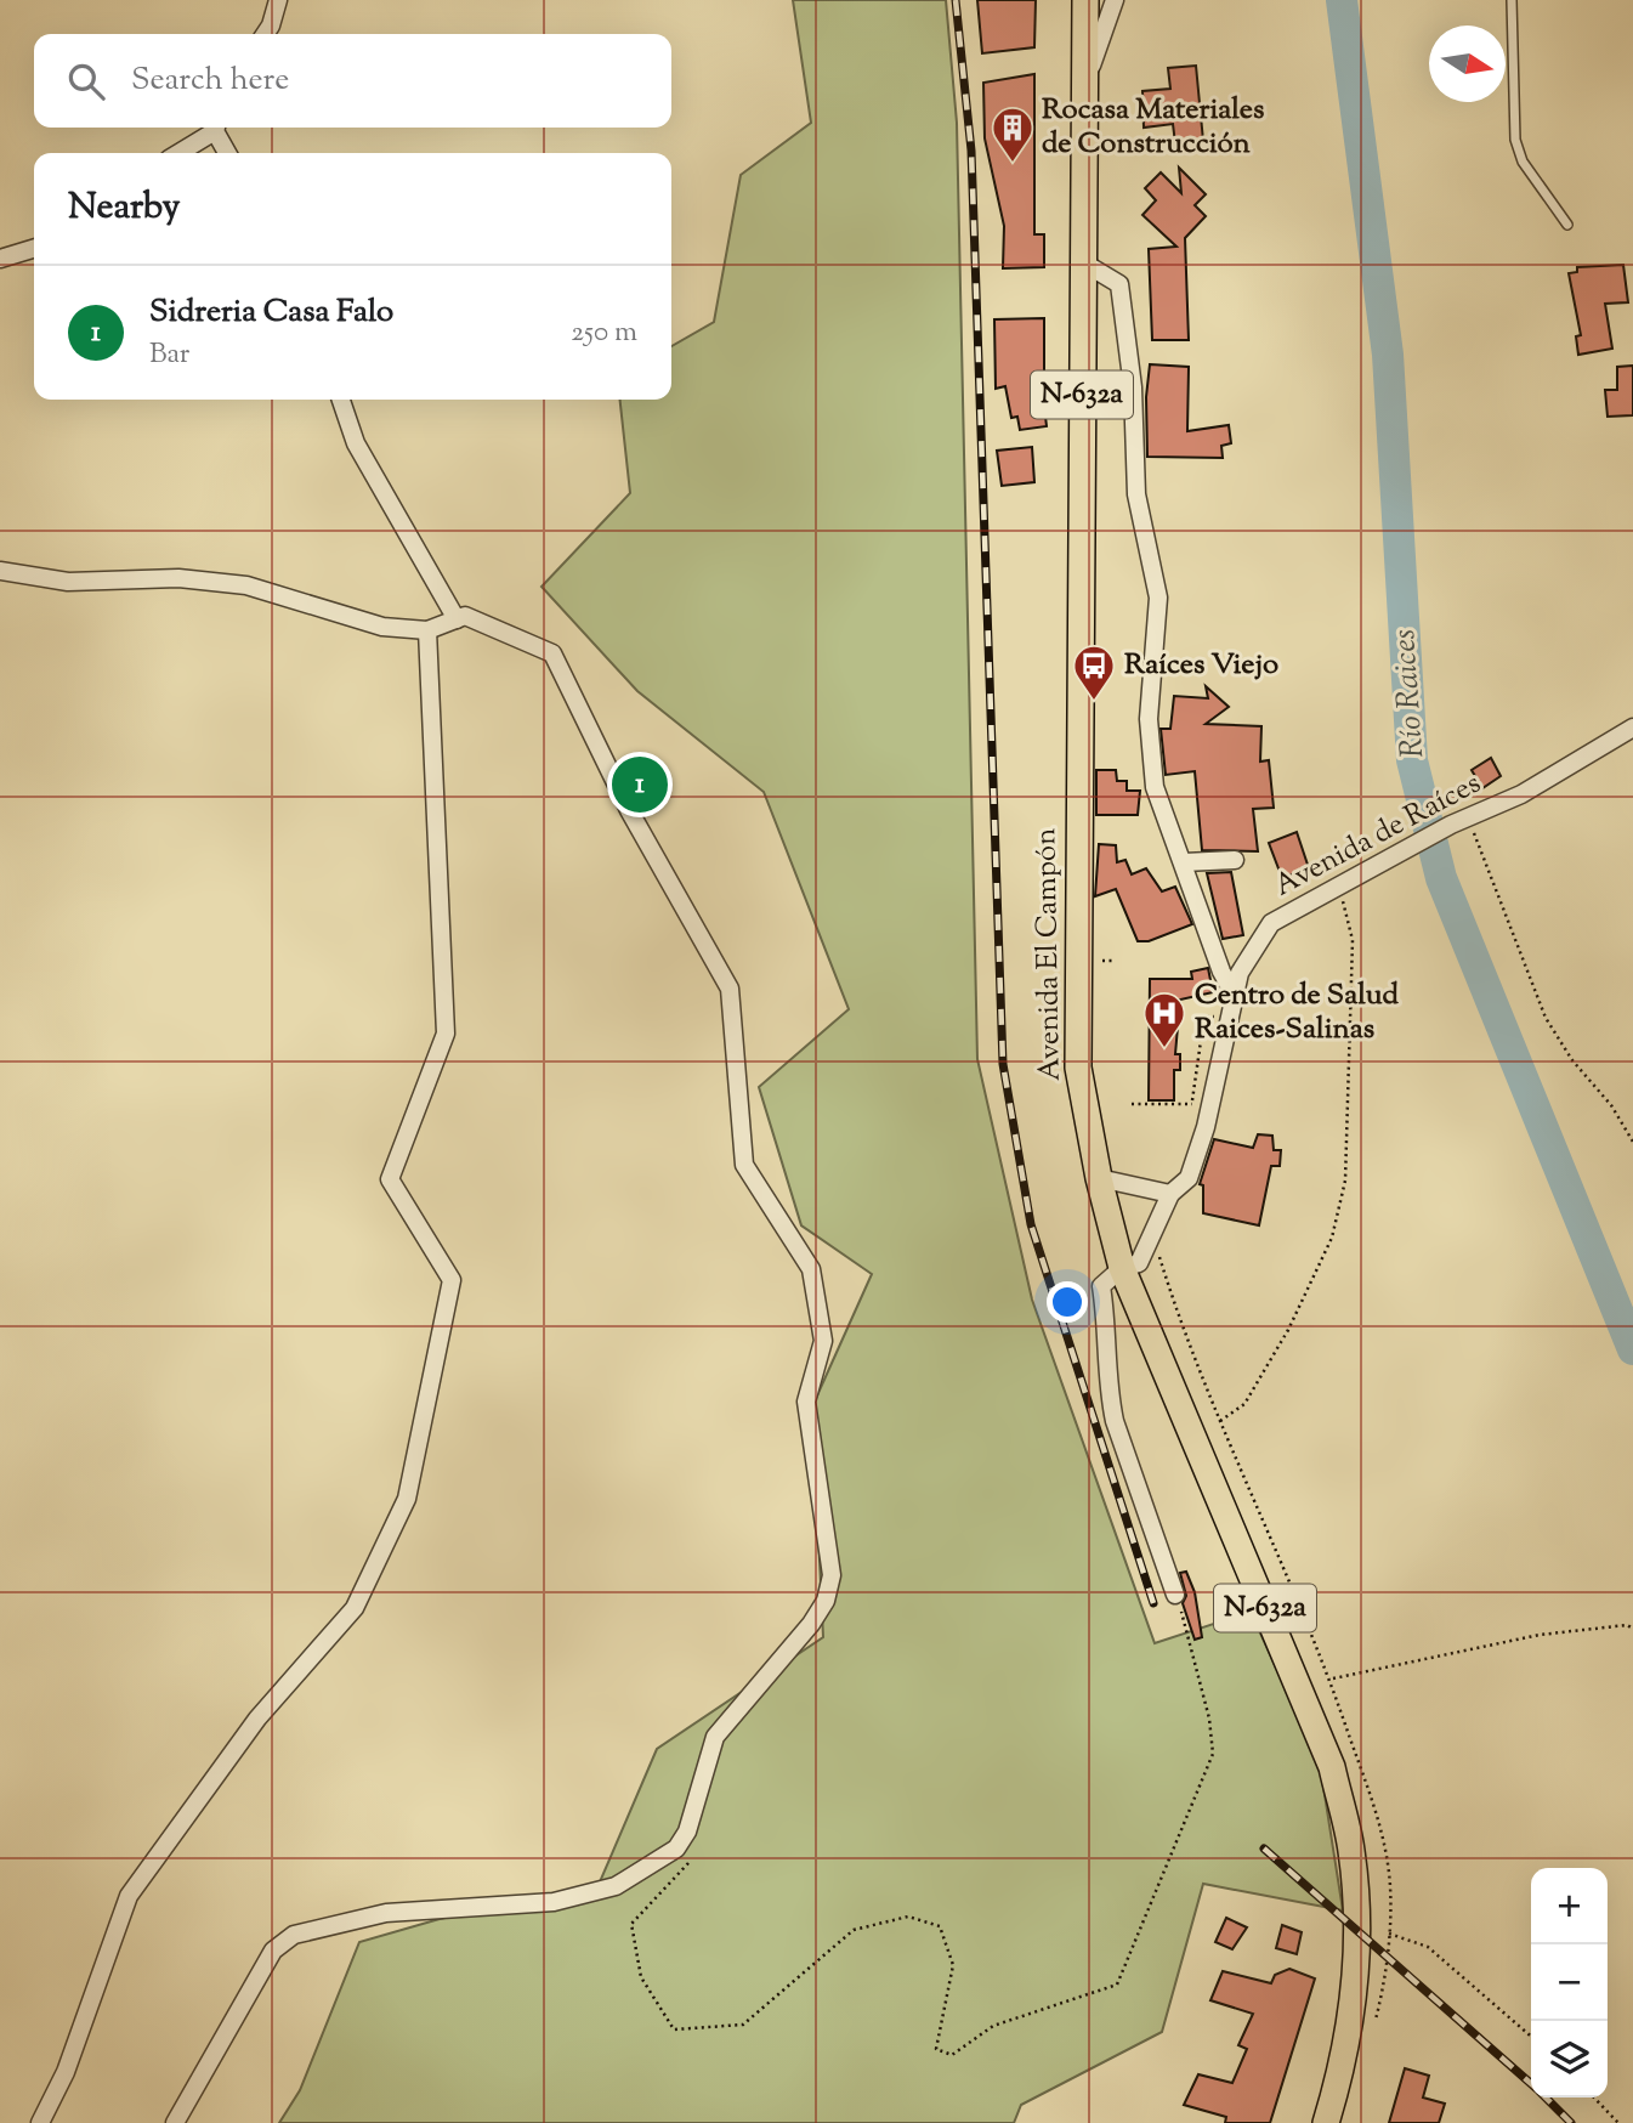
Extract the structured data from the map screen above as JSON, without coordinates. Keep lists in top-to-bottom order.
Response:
{
  "streets": {
    "main road": ["N-632a", "Avenida El Campón"],
    "street": ["Avenida de Raíces"]
  },
  "crossings": [
    ["Avenida de Raíces", "Avenida El Campón"]
  ],
  "water": ["Río Raices"],
  "places": {
    "building": ["Rocasa Materiales de Construcción"],
    "bus stop": ["Raíces Viejo"],
    "hospital": ["Centro de Salud Raices-Salinas"]
  },
  "north": "right",
  "page": {
    "search": "Search here",
    "heading": "Nearby",
    "list": [
      {
        "mark": "1",
        "name": "Sidreria Casa Falo",
        "note": "Bar",
        "value": "250 m"
      }
    ],
    "pins": "1",
    "map_buttons": ["+", "−"]
  }
}
